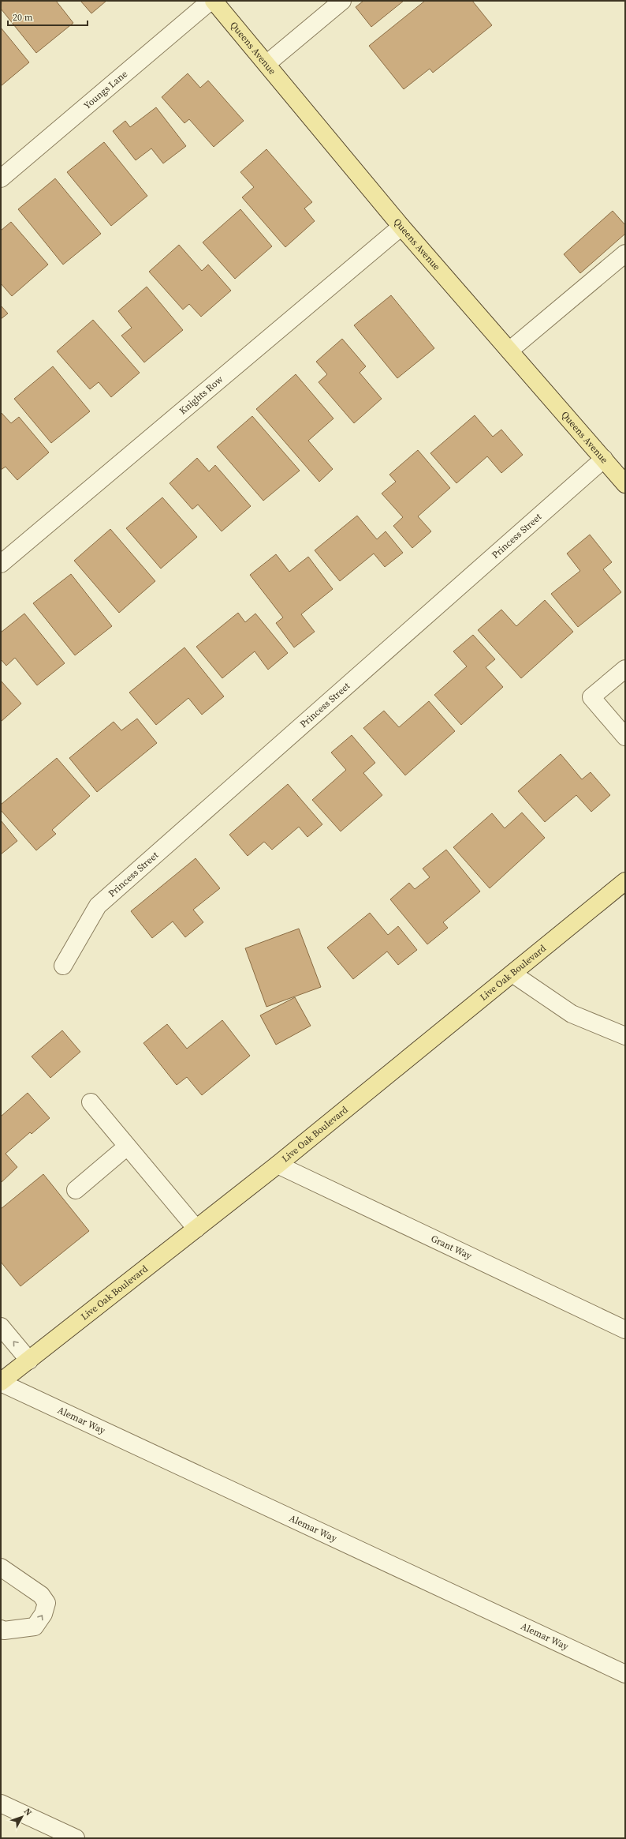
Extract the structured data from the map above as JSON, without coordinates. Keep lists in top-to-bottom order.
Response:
{
  "streets": {
    "main road": ["Queens Avenue", "Live Oak Boulevard"],
    "street": [
      "Youngs Lane",
      "Knights Row",
      "Princess Street",
      "Grant Way",
      "Alemar Way"
    ]
  },
  "crossings": [
    ["Queens Avenue", "Knights Row"],
    ["Queens Avenue", "Princess Street"],
    ["Live Oak Boulevard", "Grant Way"],
    ["Live Oak Boulevard", "Alemar Way"]
  ],
  "scale_bar": "20 m",
  "north": "top right"
}
